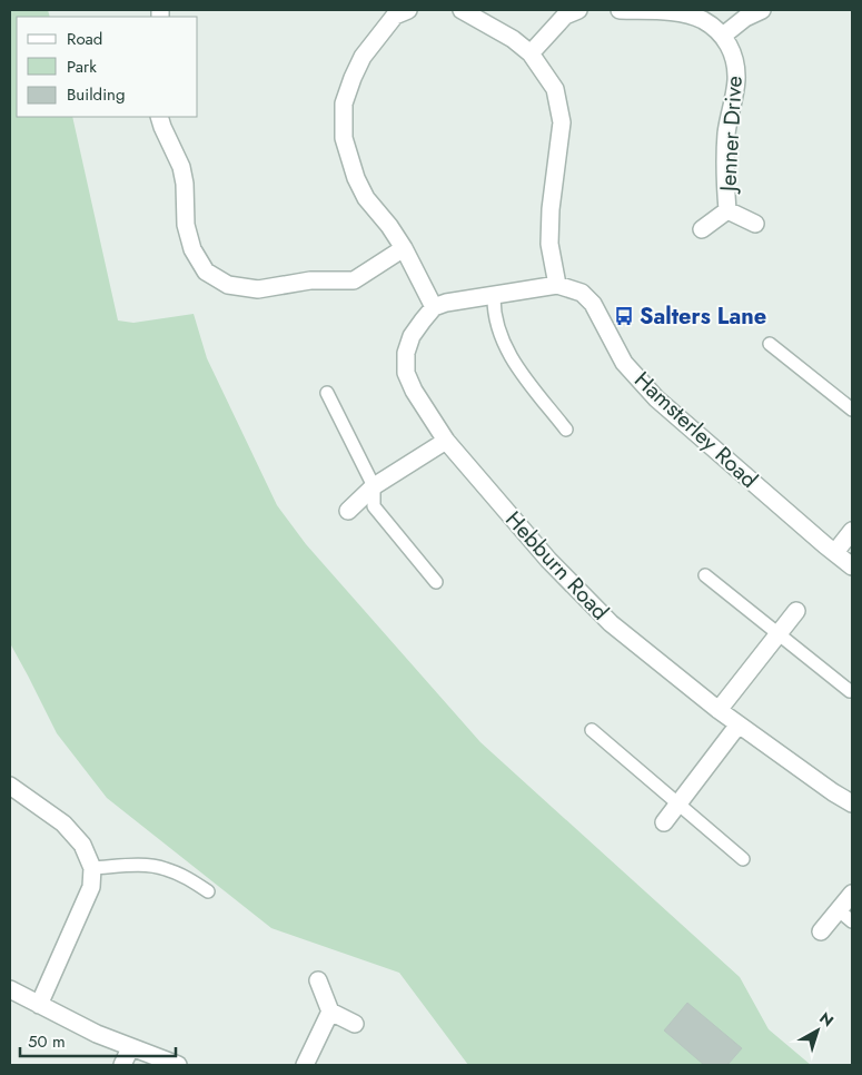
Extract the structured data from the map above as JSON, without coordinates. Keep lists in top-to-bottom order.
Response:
{
  "streets": {
    "street": ["Jenner Drive", "Hamsterley Road", "Hebburn Road"]
  },
  "places": {
    "bus stop": ["Salters Lane"]
  },
  "legend": ["Road", "Park", "Building"],
  "scale_bar": "50 m",
  "north": "top right"
}
